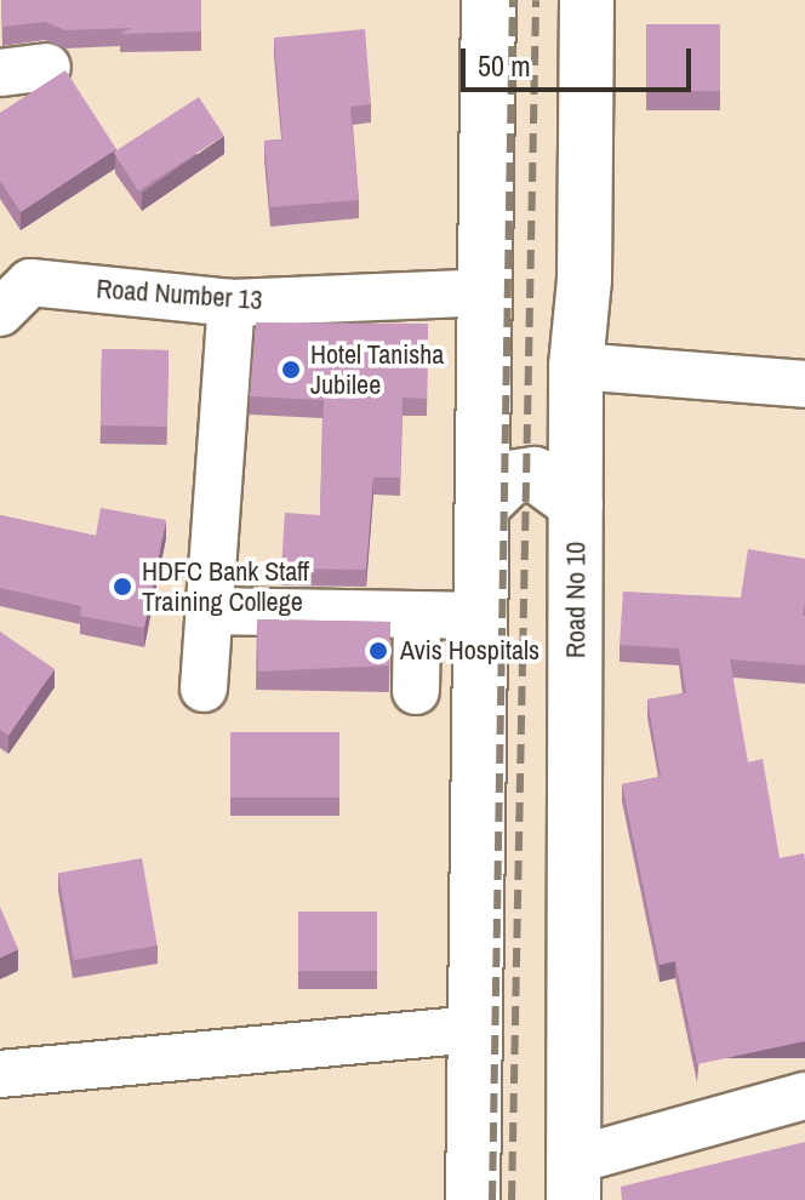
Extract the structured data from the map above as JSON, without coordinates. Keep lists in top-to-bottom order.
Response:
{
  "streets": {
    "main road": ["Road No 10"],
    "street": ["Road Number 13"]
  },
  "places": ["Hotel Tanisha Jubilee", "HDFC Bank Staff Training College", "Avis Hospitals"],
  "scale_bar": "50 m"
}
